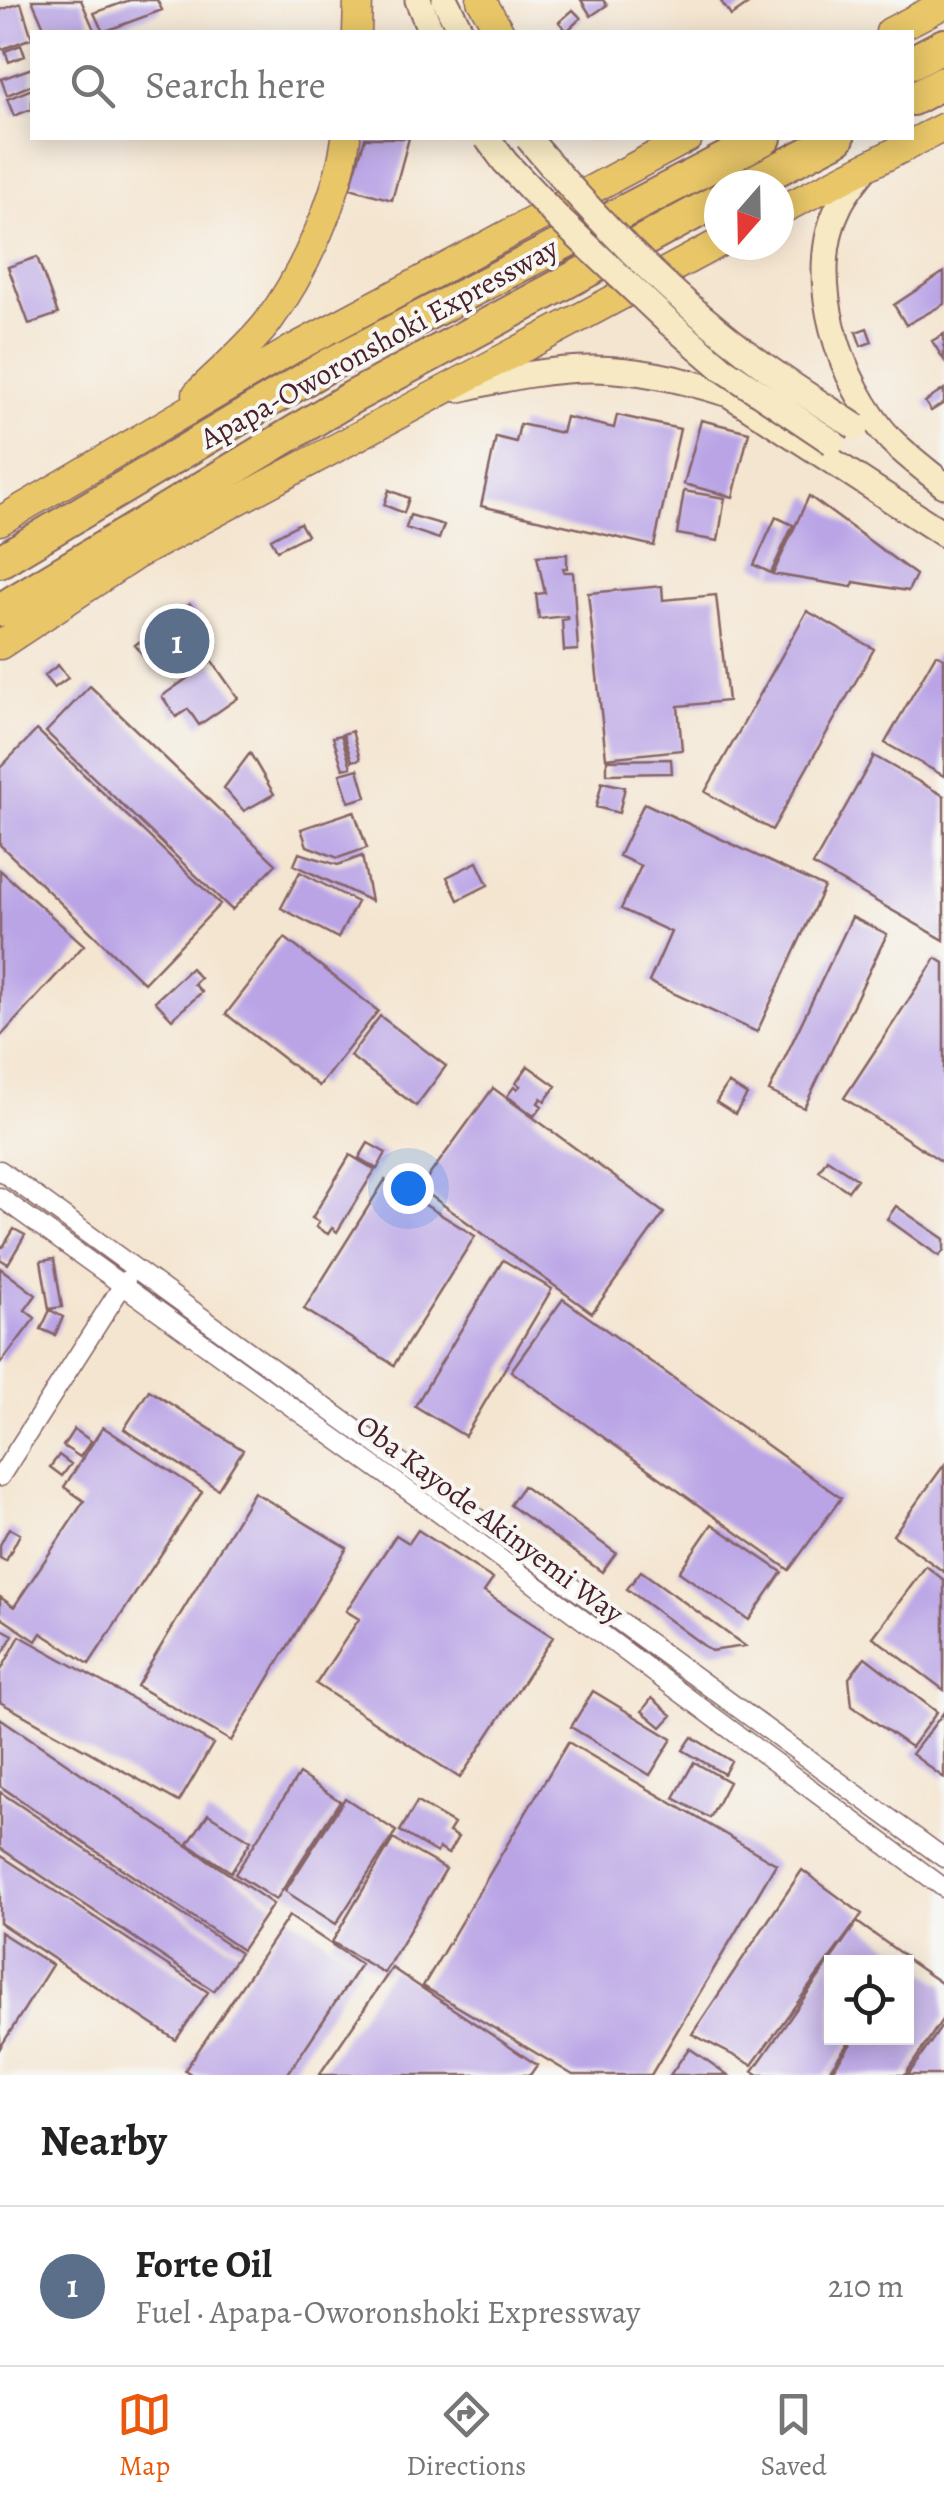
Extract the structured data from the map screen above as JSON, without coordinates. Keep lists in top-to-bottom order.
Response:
{
  "streets": {
    "highway": ["Apapa-Oworonshoki Expressway"],
    "street": ["Oba Kayode Akinyemi Way"]
  },
  "north": "bottom",
  "page": {
    "search": "Search here",
    "pins": "1",
    "heading": "Nearby",
    "list": [
      {
        "mark": "1",
        "name": "Forte Oil",
        "note": "Fuel · Apapa-Oworonshoki Expressway",
        "value": "210 m"
      }
    ],
    "nav": ["Map", "Directions", "Saved"]
  }
}
